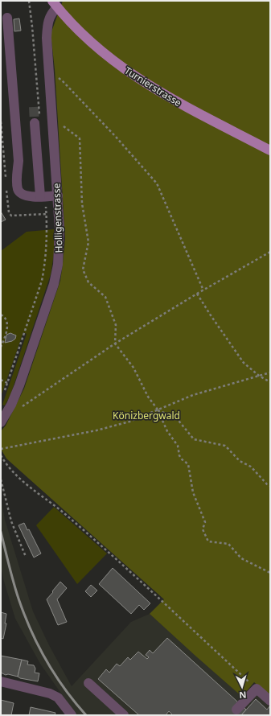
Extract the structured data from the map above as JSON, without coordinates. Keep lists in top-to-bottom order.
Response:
{
  "streets": {
    "main road": ["Turnierstrasse"],
    "street": ["Holligenstrasse"]
  },
  "crossings": [
    ["Turnierstrasse", "Holligenstrasse"]
  ],
  "parks": ["Könizbergwald"],
  "north": "bottom"
}
